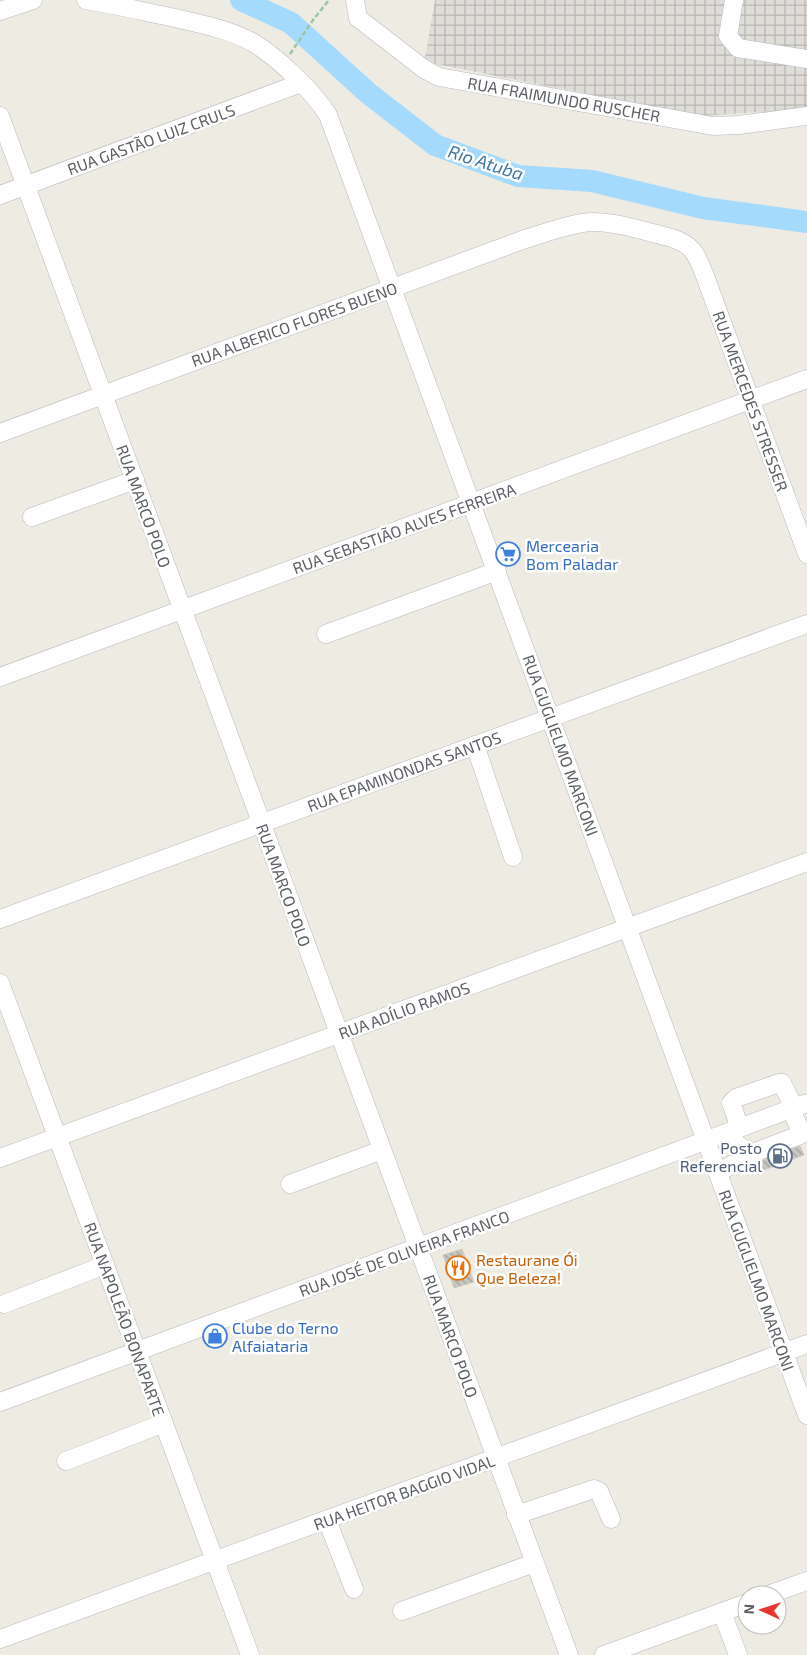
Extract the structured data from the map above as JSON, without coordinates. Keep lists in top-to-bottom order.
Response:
{
  "streets": {
    "street": [
      "RUA FRAIMUNDO RUSCHER",
      "RUA GASTÃO LUIZ CRULS",
      "RUA ALBERICO FLORES BUENO",
      "RUA MERCEDES STRESSER",
      "RUA MARCO POLO",
      "RUA SEBASTIÃO ALVES FERREIRA",
      "RUA GUGLIELMO MARCONI",
      "RUA EPAMINONDAS SANTOS",
      "RUA ADÍLIO RAMOS",
      "RUA JOSÉ DE OLIVEIRA FRANCO",
      "RUA NAPOLEÃO BONAPARTE",
      "RUA HEITOR BAGGIO VIDAL"
    ]
  },
  "crossings": [
    ["RUA GASTÃO LUIZ CRULS", "RUA MARCO POLO"],
    ["RUA GASTÃO LUIZ CRULS", "RUA GUGLIELMO MARCONI"],
    ["RUA ALBERICO FLORES BUENO", "RUA MERCEDES STRESSER"],
    ["RUA ALBERICO FLORES BUENO", "RUA MARCO POLO"],
    ["RUA ALBERICO FLORES BUENO", "RUA GUGLIELMO MARCONI"],
    ["RUA MERCEDES STRESSER", "RUA SEBASTIÃO ALVES FERREIRA"],
    ["RUA MARCO POLO", "RUA SEBASTIÃO ALVES FERREIRA"],
    ["RUA MARCO POLO", "RUA EPAMINONDAS SANTOS"],
    ["RUA MARCO POLO", "RUA ADÍLIO RAMOS"],
    ["RUA MARCO POLO", "RUA JOSÉ DE OLIVEIRA FRANCO"],
    ["RUA MARCO POLO", "RUA HEITOR BAGGIO VIDAL"],
    ["RUA SEBASTIÃO ALVES FERREIRA", "RUA GUGLIELMO MARCONI"],
    ["RUA GUGLIELMO MARCONI", "RUA EPAMINONDAS SANTOS"],
    ["RUA GUGLIELMO MARCONI", "RUA ADÍLIO RAMOS"],
    ["RUA GUGLIELMO MARCONI", "RUA JOSÉ DE OLIVEIRA FRANCO"],
    ["RUA GUGLIELMO MARCONI", "RUA HEITOR BAGGIO VIDAL"],
    ["RUA ADÍLIO RAMOS", "RUA NAPOLEÃO BONAPARTE"],
    ["RUA JOSÉ DE OLIVEIRA FRANCO", "RUA NAPOLEÃO BONAPARTE"],
    ["RUA NAPOLEÃO BONAPARTE", "RUA HEITOR BAGGIO VIDAL"]
  ],
  "water": ["Rio Atuba"],
  "places": {
    "supermarket": ["Mercearia Bom Paladar"],
    "fuel station": ["Posto Referencial"],
    "restaurant": ["Restaurane Ói Que Beleza!"],
    "shop": ["Clube do Terno Alfaiataria"]
  },
  "north": "left"
}
